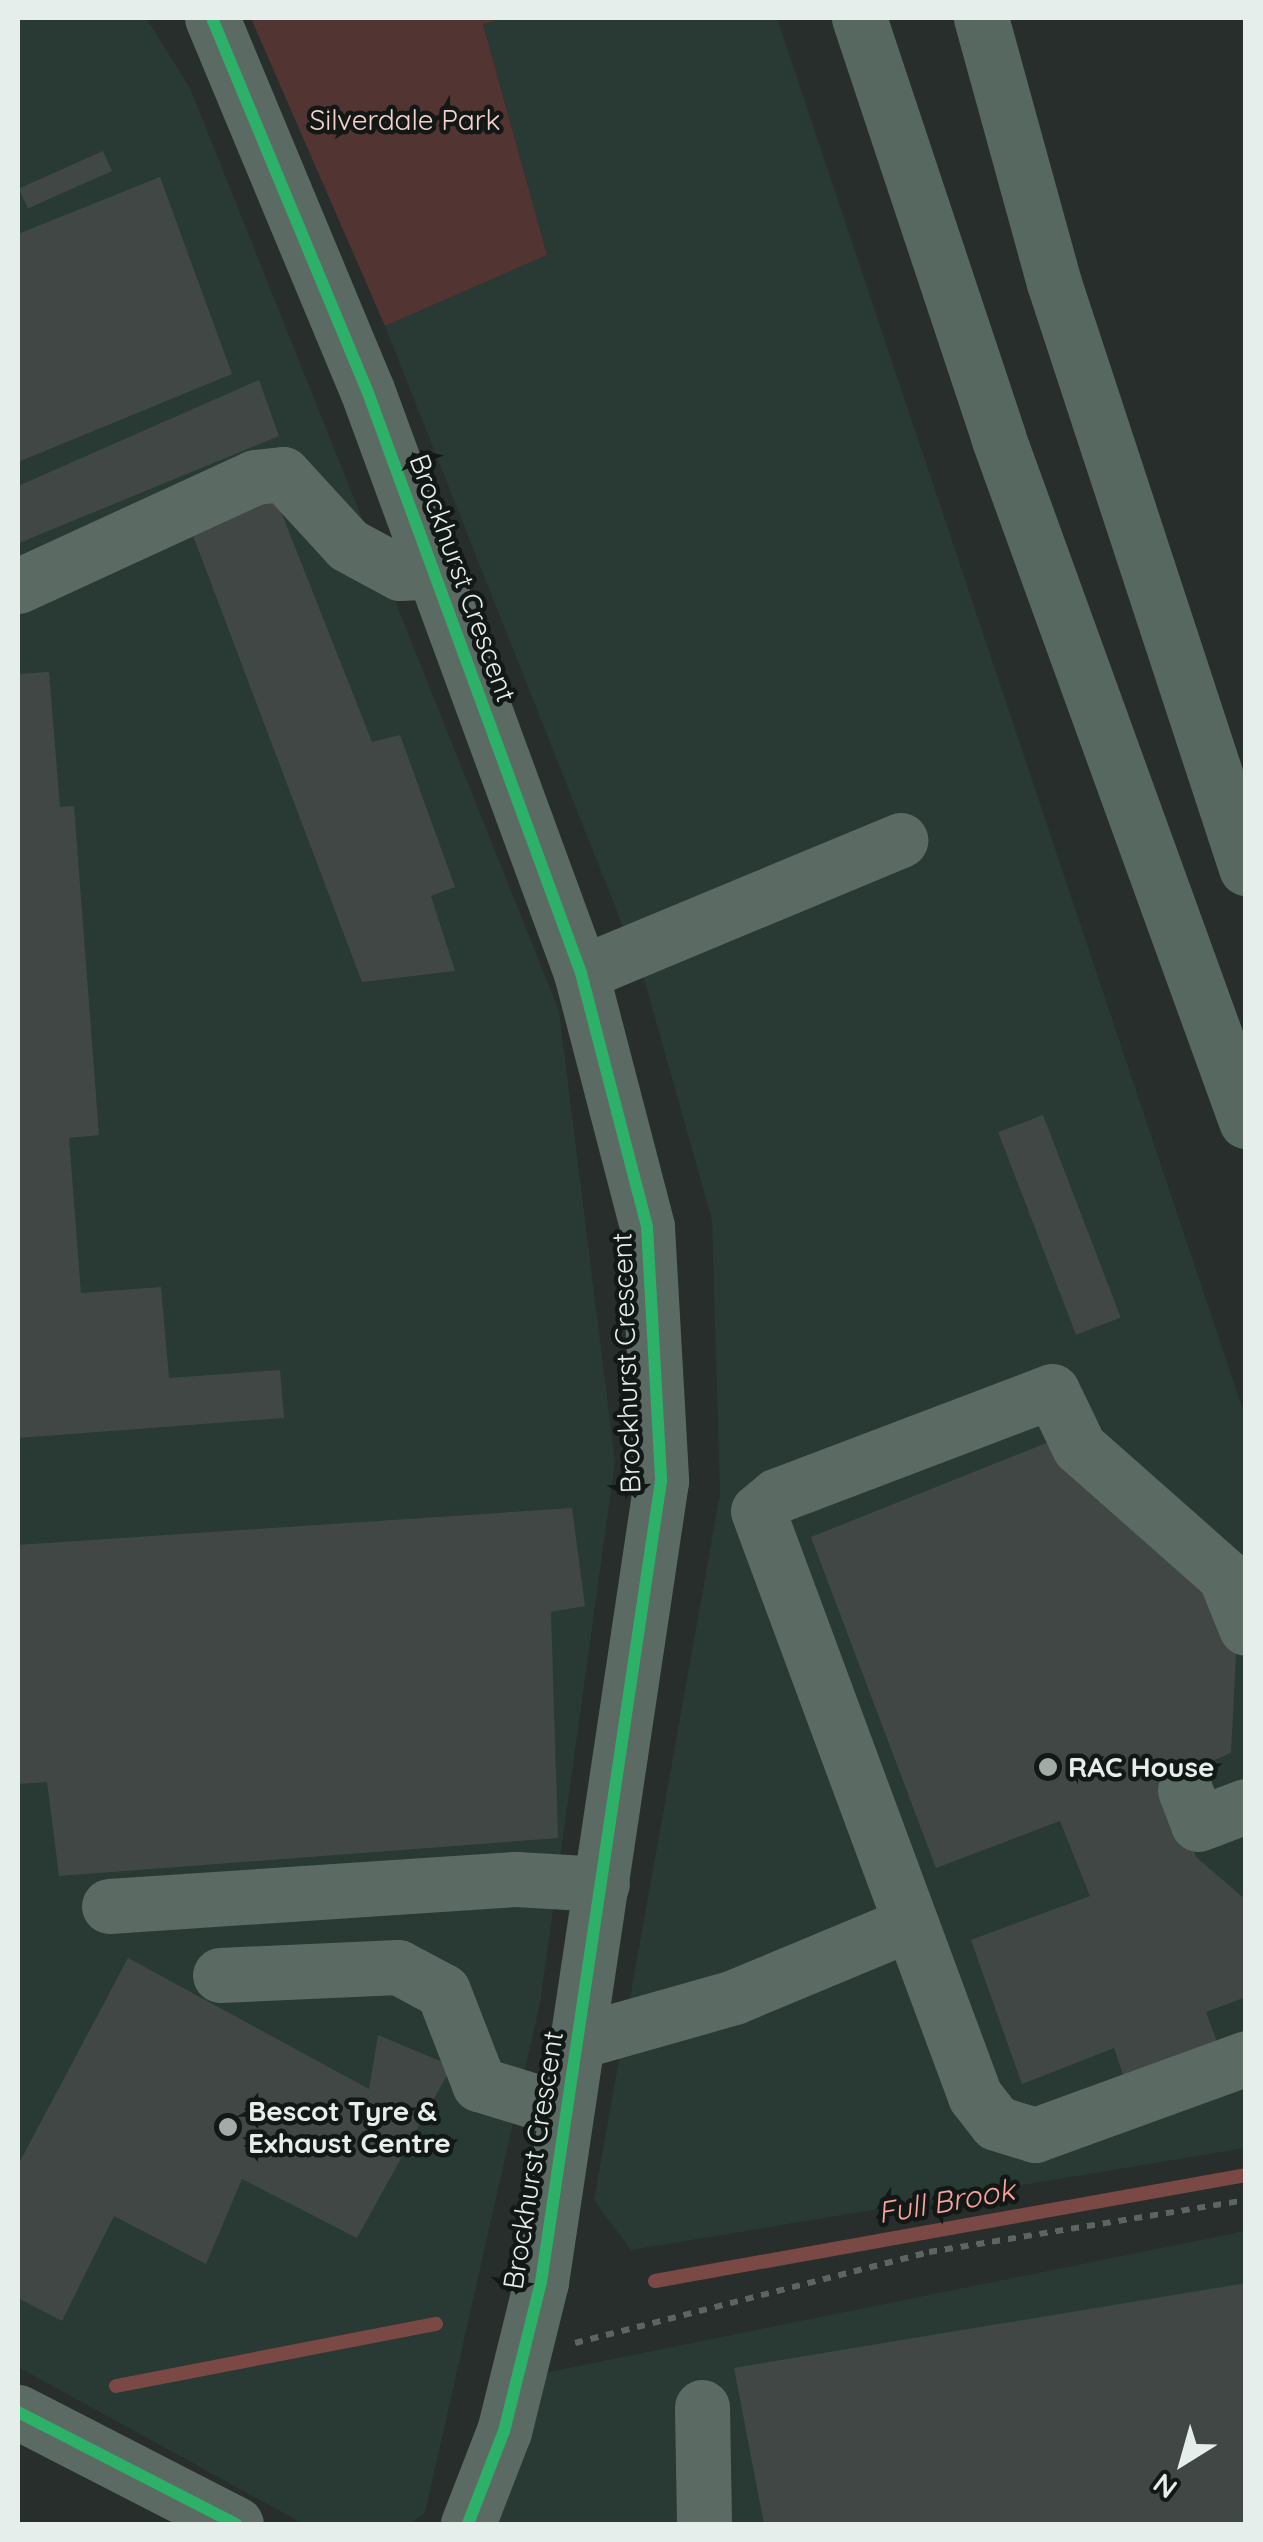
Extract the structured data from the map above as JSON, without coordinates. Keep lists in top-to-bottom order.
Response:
{
  "streets": {
    "street": ["Brockhurst Crescent"]
  },
  "water": ["Full Brook"],
  "parks": ["Silverdale Park"],
  "places": ["RAC House", "Bescot Tyre & Exhaust Centre"],
  "north": "bottom left"
}
